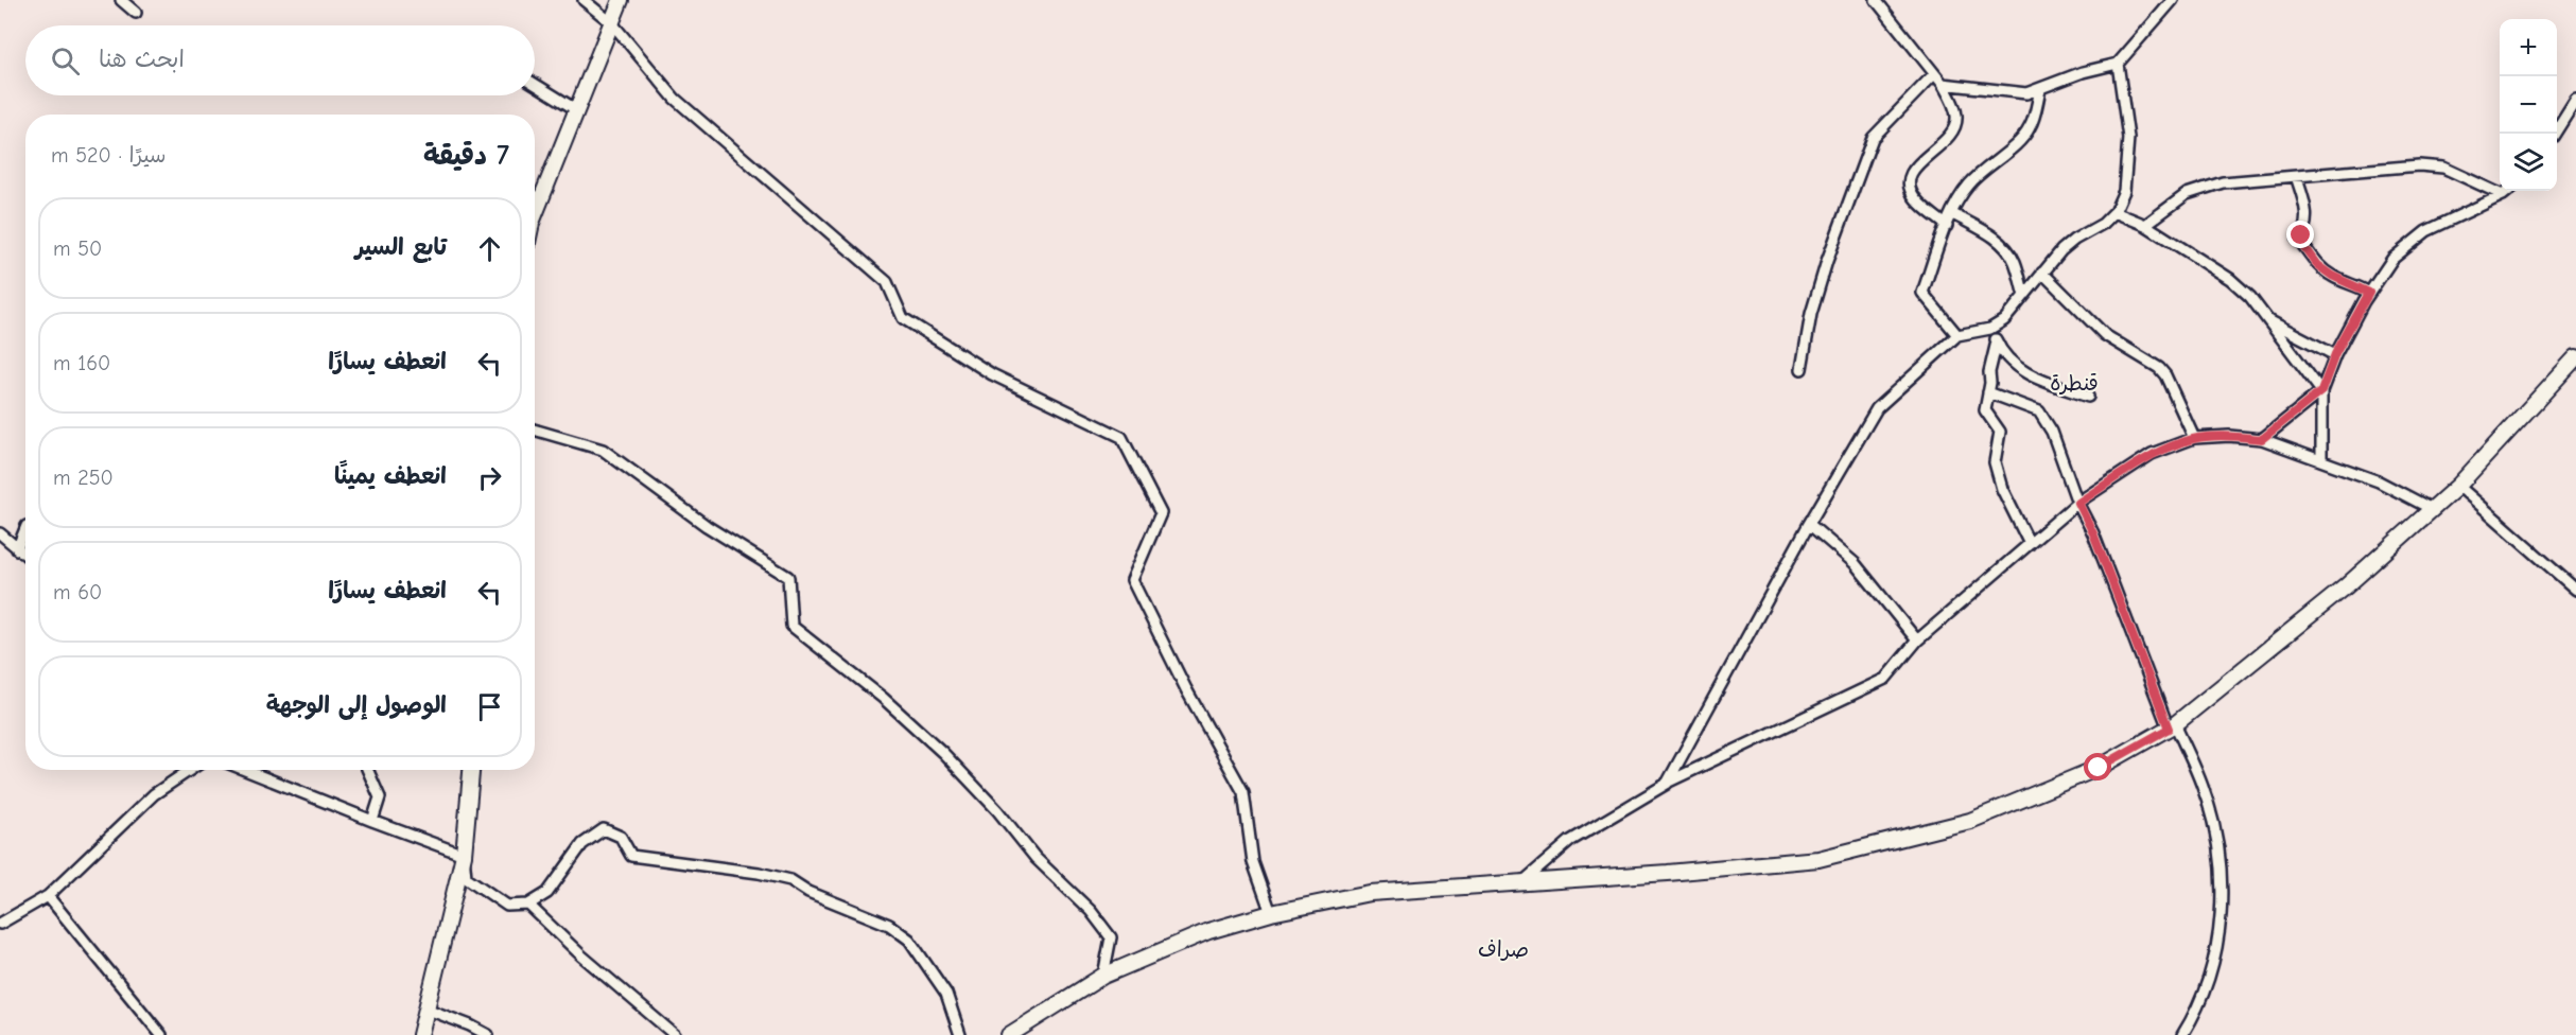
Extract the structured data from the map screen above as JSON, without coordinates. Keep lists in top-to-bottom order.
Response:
{
  "districts": ["قنطرة", "صراف"],
  "page": {
    "map_buttons": ["+", "−"],
    "search": "ابحث هنا",
    "heading": ["7 دقيقة", "سيرًا · 520 m"],
    "list": [
      ["تابع السير", "50 m"],
      ["انعطف يسارًا", "160 m"],
      ["انعطف يمينًا", "250 m"],
      ["انعطف يسارًا", "60 m"],
      "الوصول إلى الوجهة"
    ]
  }
}
